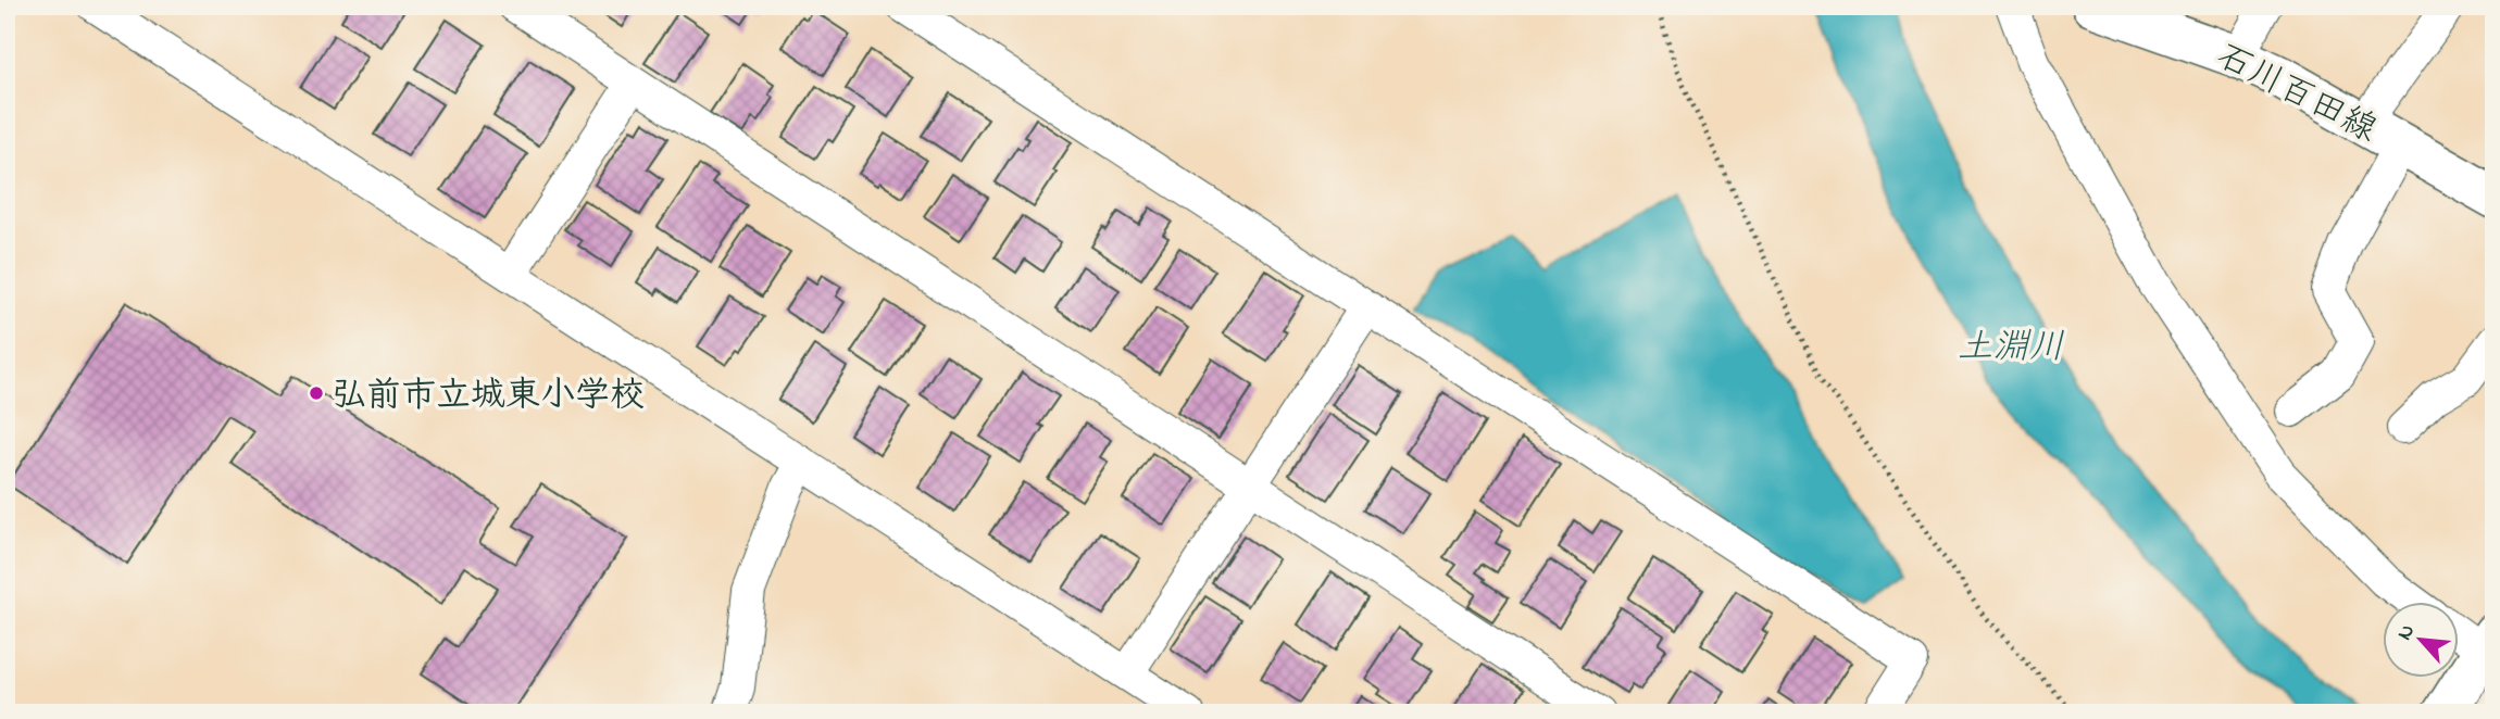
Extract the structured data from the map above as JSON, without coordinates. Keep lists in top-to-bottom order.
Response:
{
  "streets": {
    "main road": ["石川百田線"]
  },
  "water": ["土淵川"],
  "places": ["弘前市立城東小学校"],
  "north": "top left"
}
